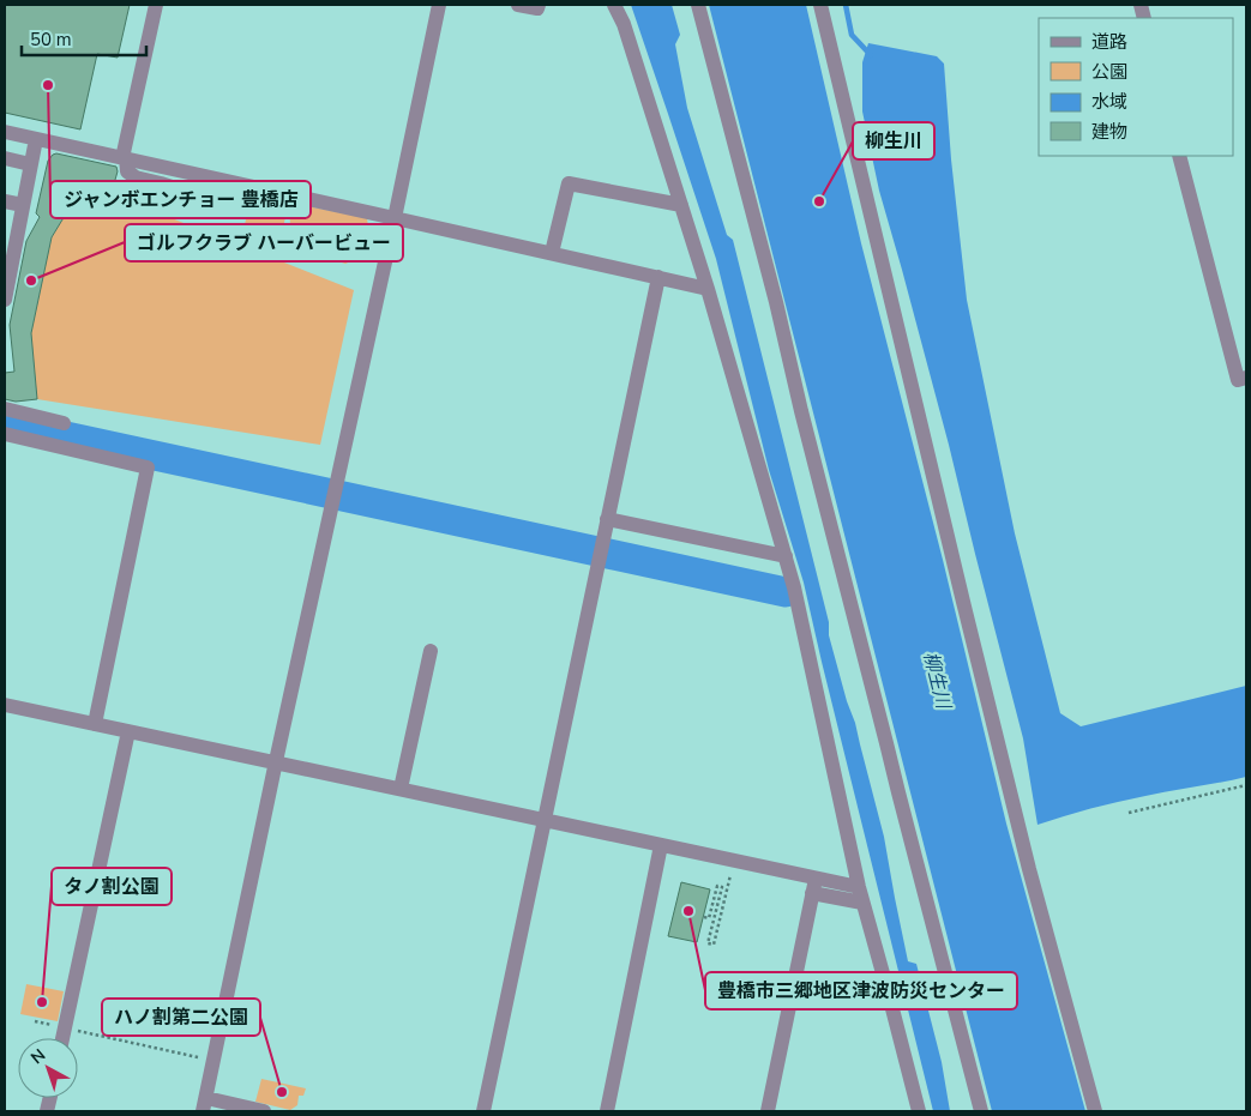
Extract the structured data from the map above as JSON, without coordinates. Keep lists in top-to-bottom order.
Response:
{
  "water": ["柳生川"],
  "places": [
    "ジャンボエンチョー 豊橋店",
    "柳生川",
    "ゴルフクラブ ハーバービュー",
    "豊橋市三郷地区津波防災センター",
    "タノ割公園",
    "ハノ割第二公園"
  ],
  "legend": [
    "道路",
    "公園",
    "水域",
    "建物"
  ],
  "scale_bar": "50 m",
  "north": "top left"
}
